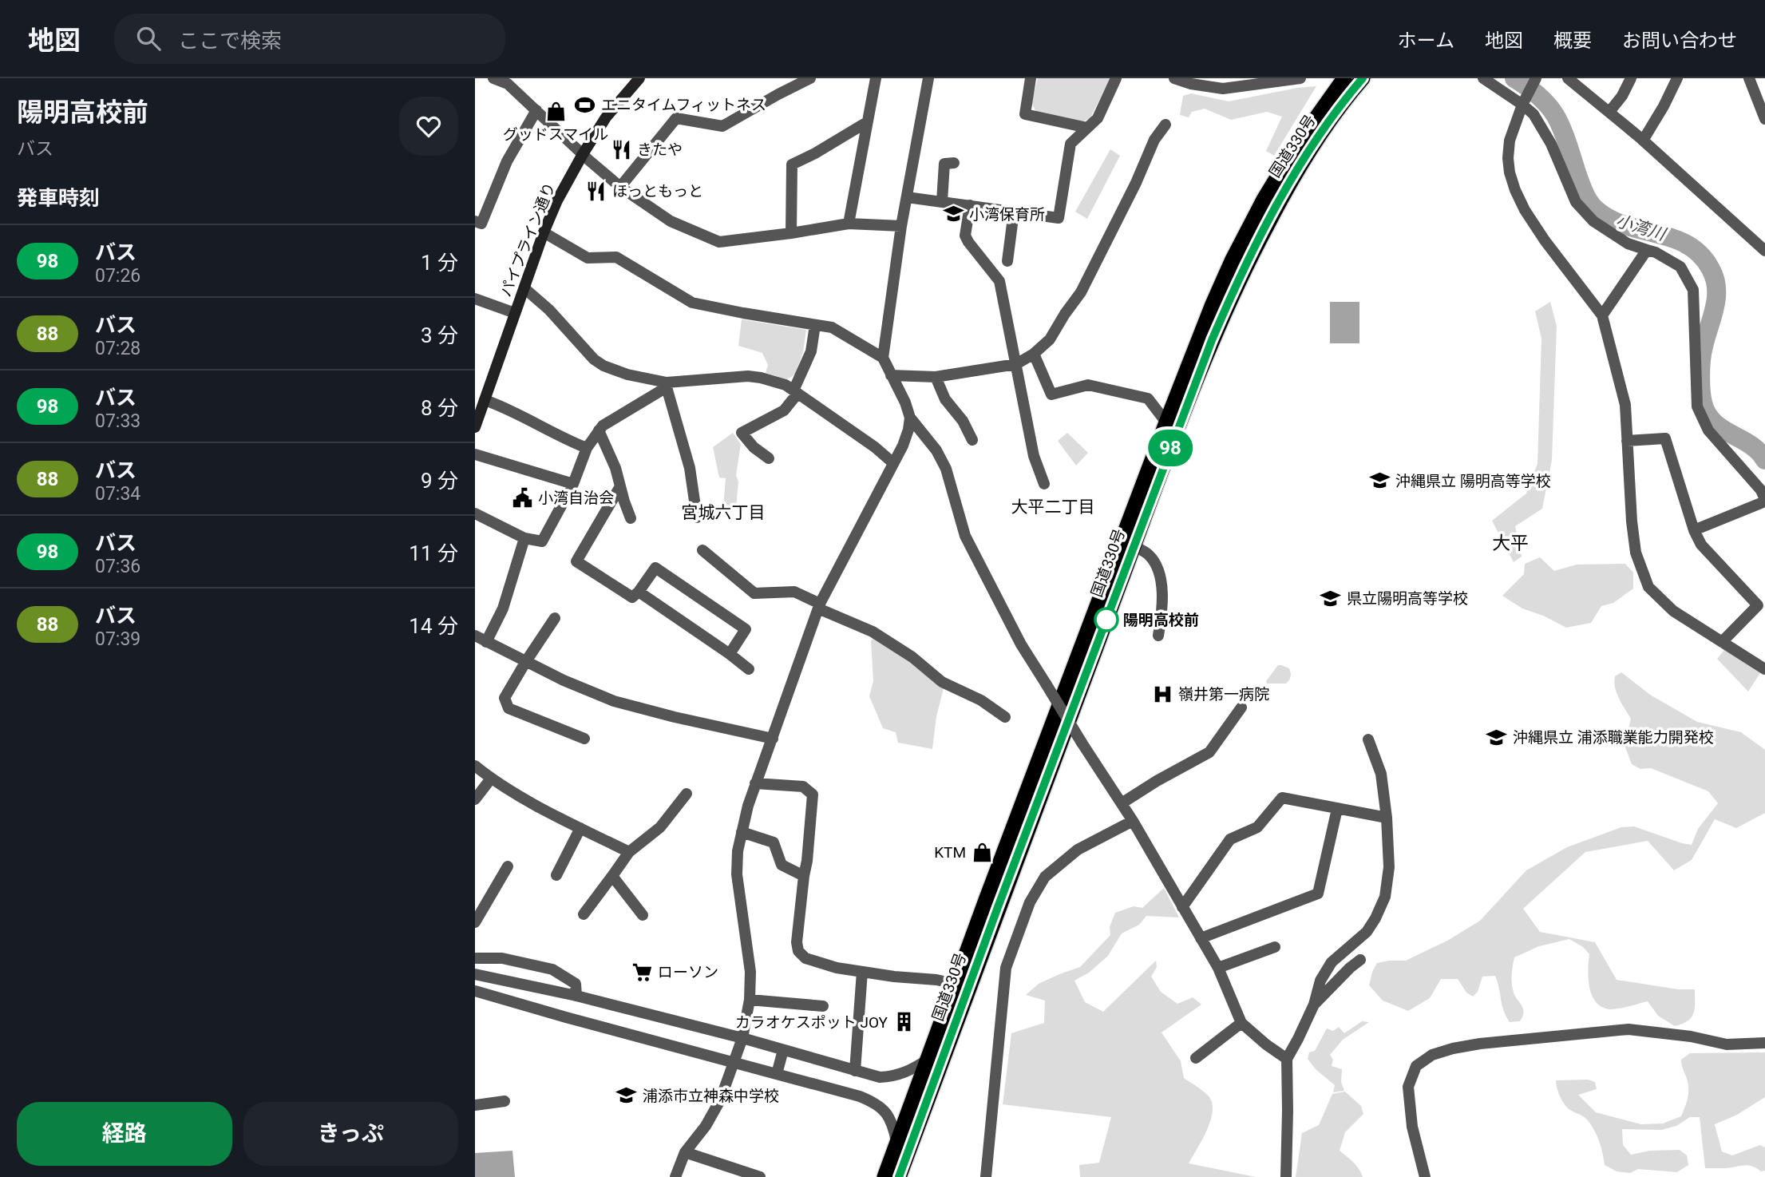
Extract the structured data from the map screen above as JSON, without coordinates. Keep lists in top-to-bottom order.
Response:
{
  "streets": {
    "highway": ["国道330号"],
    "main road": ["パイプライン通り"]
  },
  "districts": ["大平二丁目", "宮城六丁目", "大平"],
  "water": ["小湾川"],
  "places": {
    "sports": ["エニタイムフィットネス"],
    "shop": ["グッドスマイル", "KTM"],
    "restaurant": ["きたや", "ほっともっと"],
    "school or university": [
      "小湾保育所",
      "沖縄県立 陽明高等学校",
      "県立陽明高等学校",
      "沖縄県立 浦添職業能力開発校",
      "浦添市立神森中学校"
    ],
    "public building": ["小湾自治会"],
    "other": ["陽明高校前"],
    "hospital": ["嶺井第一病院"],
    "supermarket": ["ローソン"],
    "building": ["カラオケスポット JOY"]
  },
  "lines": ["bus line 98"],
  "page": {
    "header": "地図",
    "search": "ここで検索",
    "nav": [
      "ホーム",
      "地図",
      "概要",
      "お問い合わせ"
    ],
    "heading": [
      ["陽明高校前", "バス"],
      "発車時刻"
    ],
    "on_map": "98",
    "list": [
      {
        "mark": "98",
        "name": "バス",
        "note": "07:26",
        "value": "1 分"
      },
      {
        "mark": "88",
        "name": "バス",
        "note": "07:28",
        "value": "3 分"
      },
      {
        "mark": "98",
        "name": "バス",
        "note": "07:33",
        "value": "8 分"
      },
      {
        "mark": "88",
        "name": "バス",
        "note": "07:34",
        "value": "9 分"
      },
      {
        "mark": "98",
        "name": "バス",
        "note": "07:36",
        "value": "11 分"
      },
      {
        "mark": "88",
        "name": "バス",
        "note": "07:39",
        "value": "14 分"
      }
    ],
    "buttons": ["経路", "きっぷ"]
  }
}
